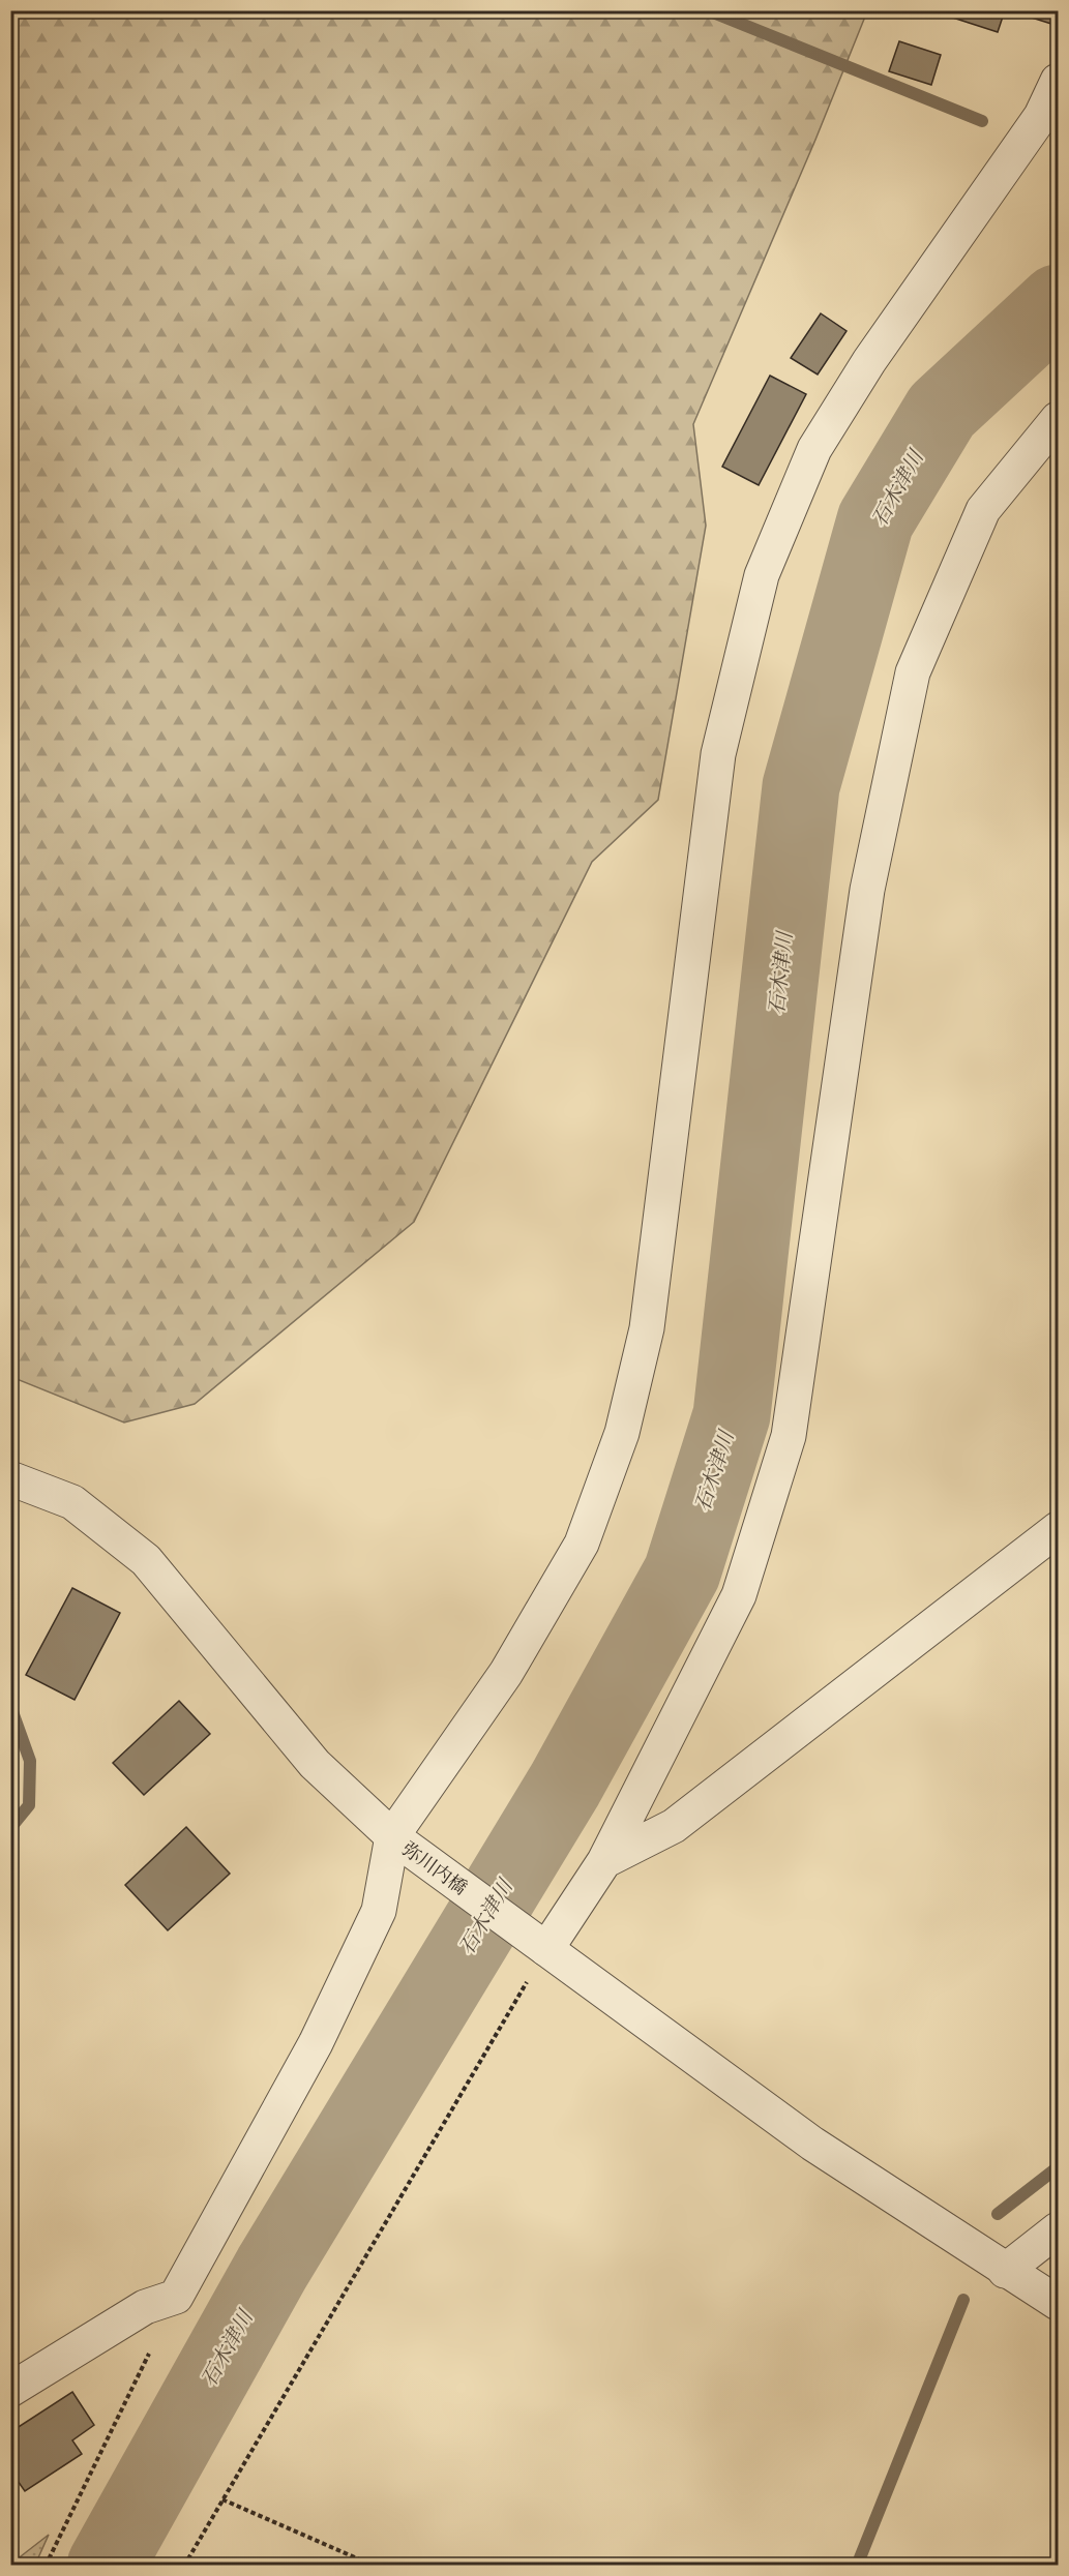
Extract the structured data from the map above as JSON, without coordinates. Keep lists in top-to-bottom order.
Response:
{
  "streets": {
    "street": ["弥川内橋"]
  },
  "water": ["石木津川"]
}
